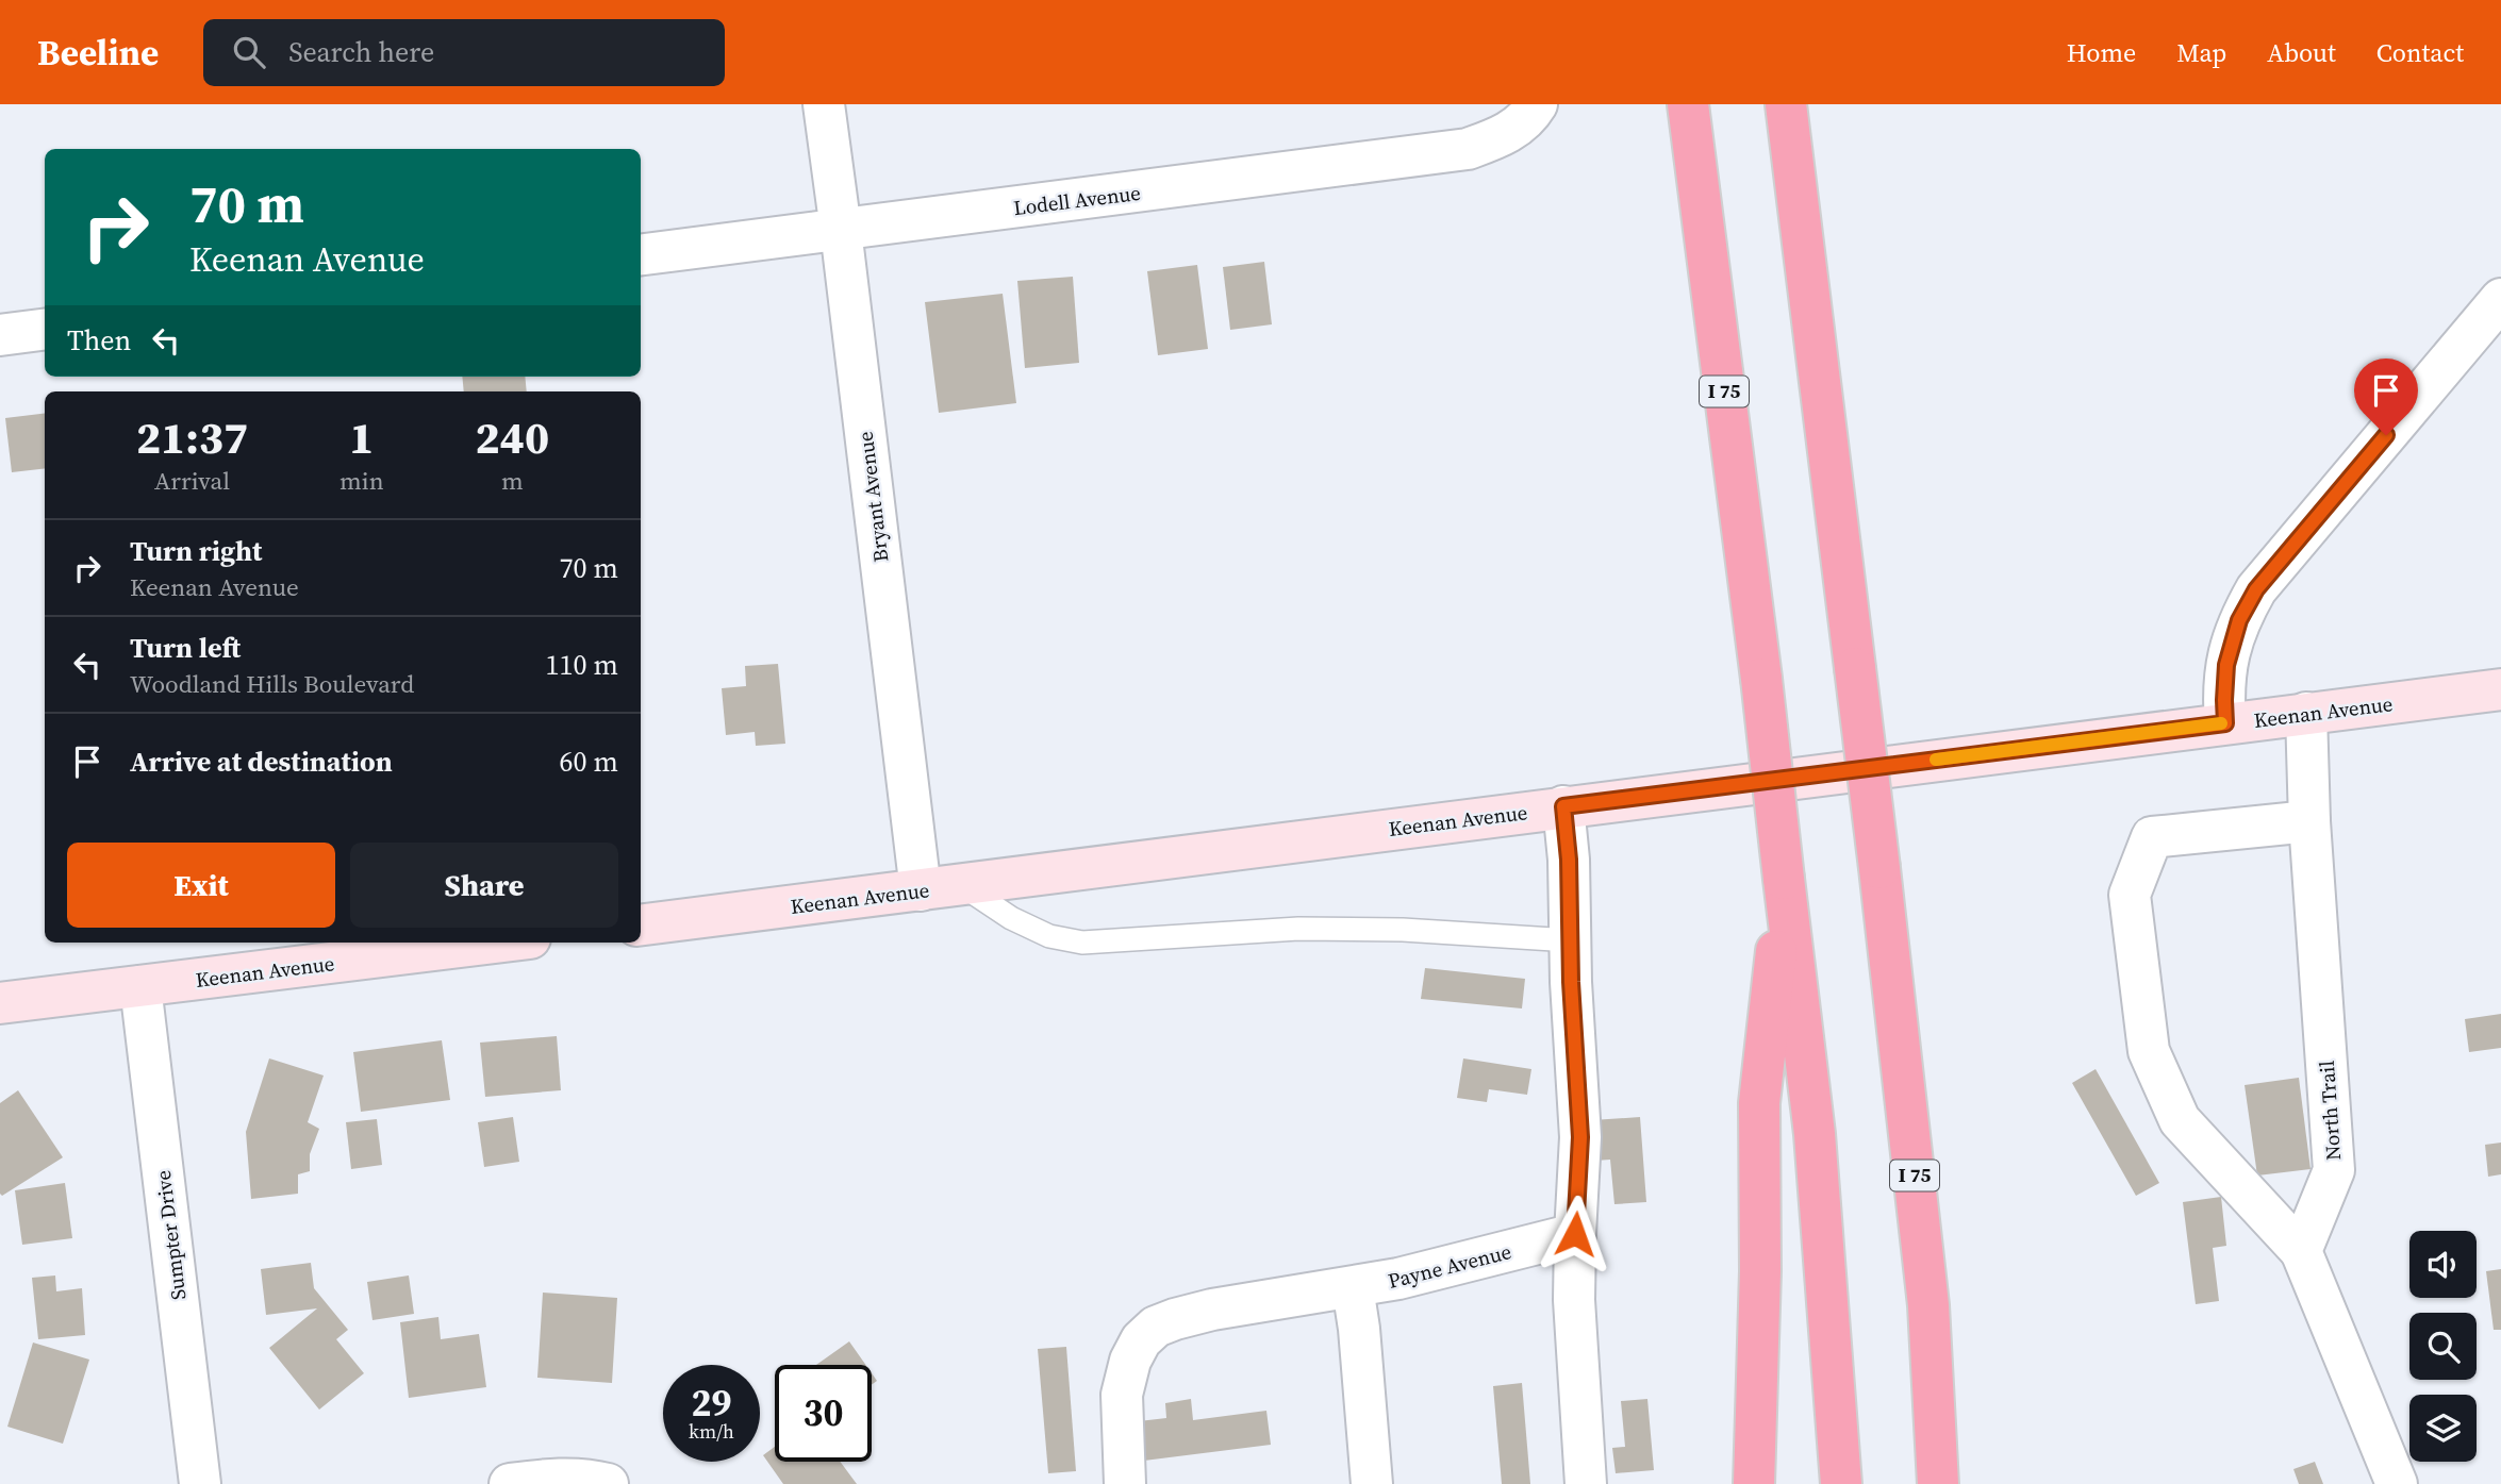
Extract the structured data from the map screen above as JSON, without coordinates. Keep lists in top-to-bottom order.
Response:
{
  "streets": {
    "highway": ["I 75"],
    "street": [
      "Lodell Avenue",
      "Bryant Avenue",
      "Keenan Avenue",
      "North Trail",
      "Sumpter Drive",
      "Payne Avenue"
    ]
  },
  "crossings": [
    ["Lodell Avenue", "Bryant Avenue"],
    ["Bryant Avenue", "Keenan Avenue"],
    ["Keenan Avenue", "North Trail"],
    ["Keenan Avenue", "Sumpter Drive"]
  ],
  "page": {
    "header": "Beeline",
    "search": "Search here",
    "nav": [
      "Home",
      "Map",
      "About",
      "Contact"
    ],
    "turn": ["70 m", "Keenan Avenue"],
    "then": "Then",
    "eta": [
      "21:37",
      "Arrival",
      "1",
      "min",
      "240",
      "m"
    ],
    "list": [
      {
        "name": "Turn right",
        "note": "Keenan Avenue",
        "value": "70 m"
      },
      {
        "name": "Turn left",
        "note": "Woodland Hills Boulevard",
        "value": "110 m"
      },
      {
        "name": "Arrive at destination",
        "value": "60 m"
      }
    ],
    "buttons": ["Exit", "Share"],
    "speed": "29 km/h",
    "limit": "30"
  }
}
